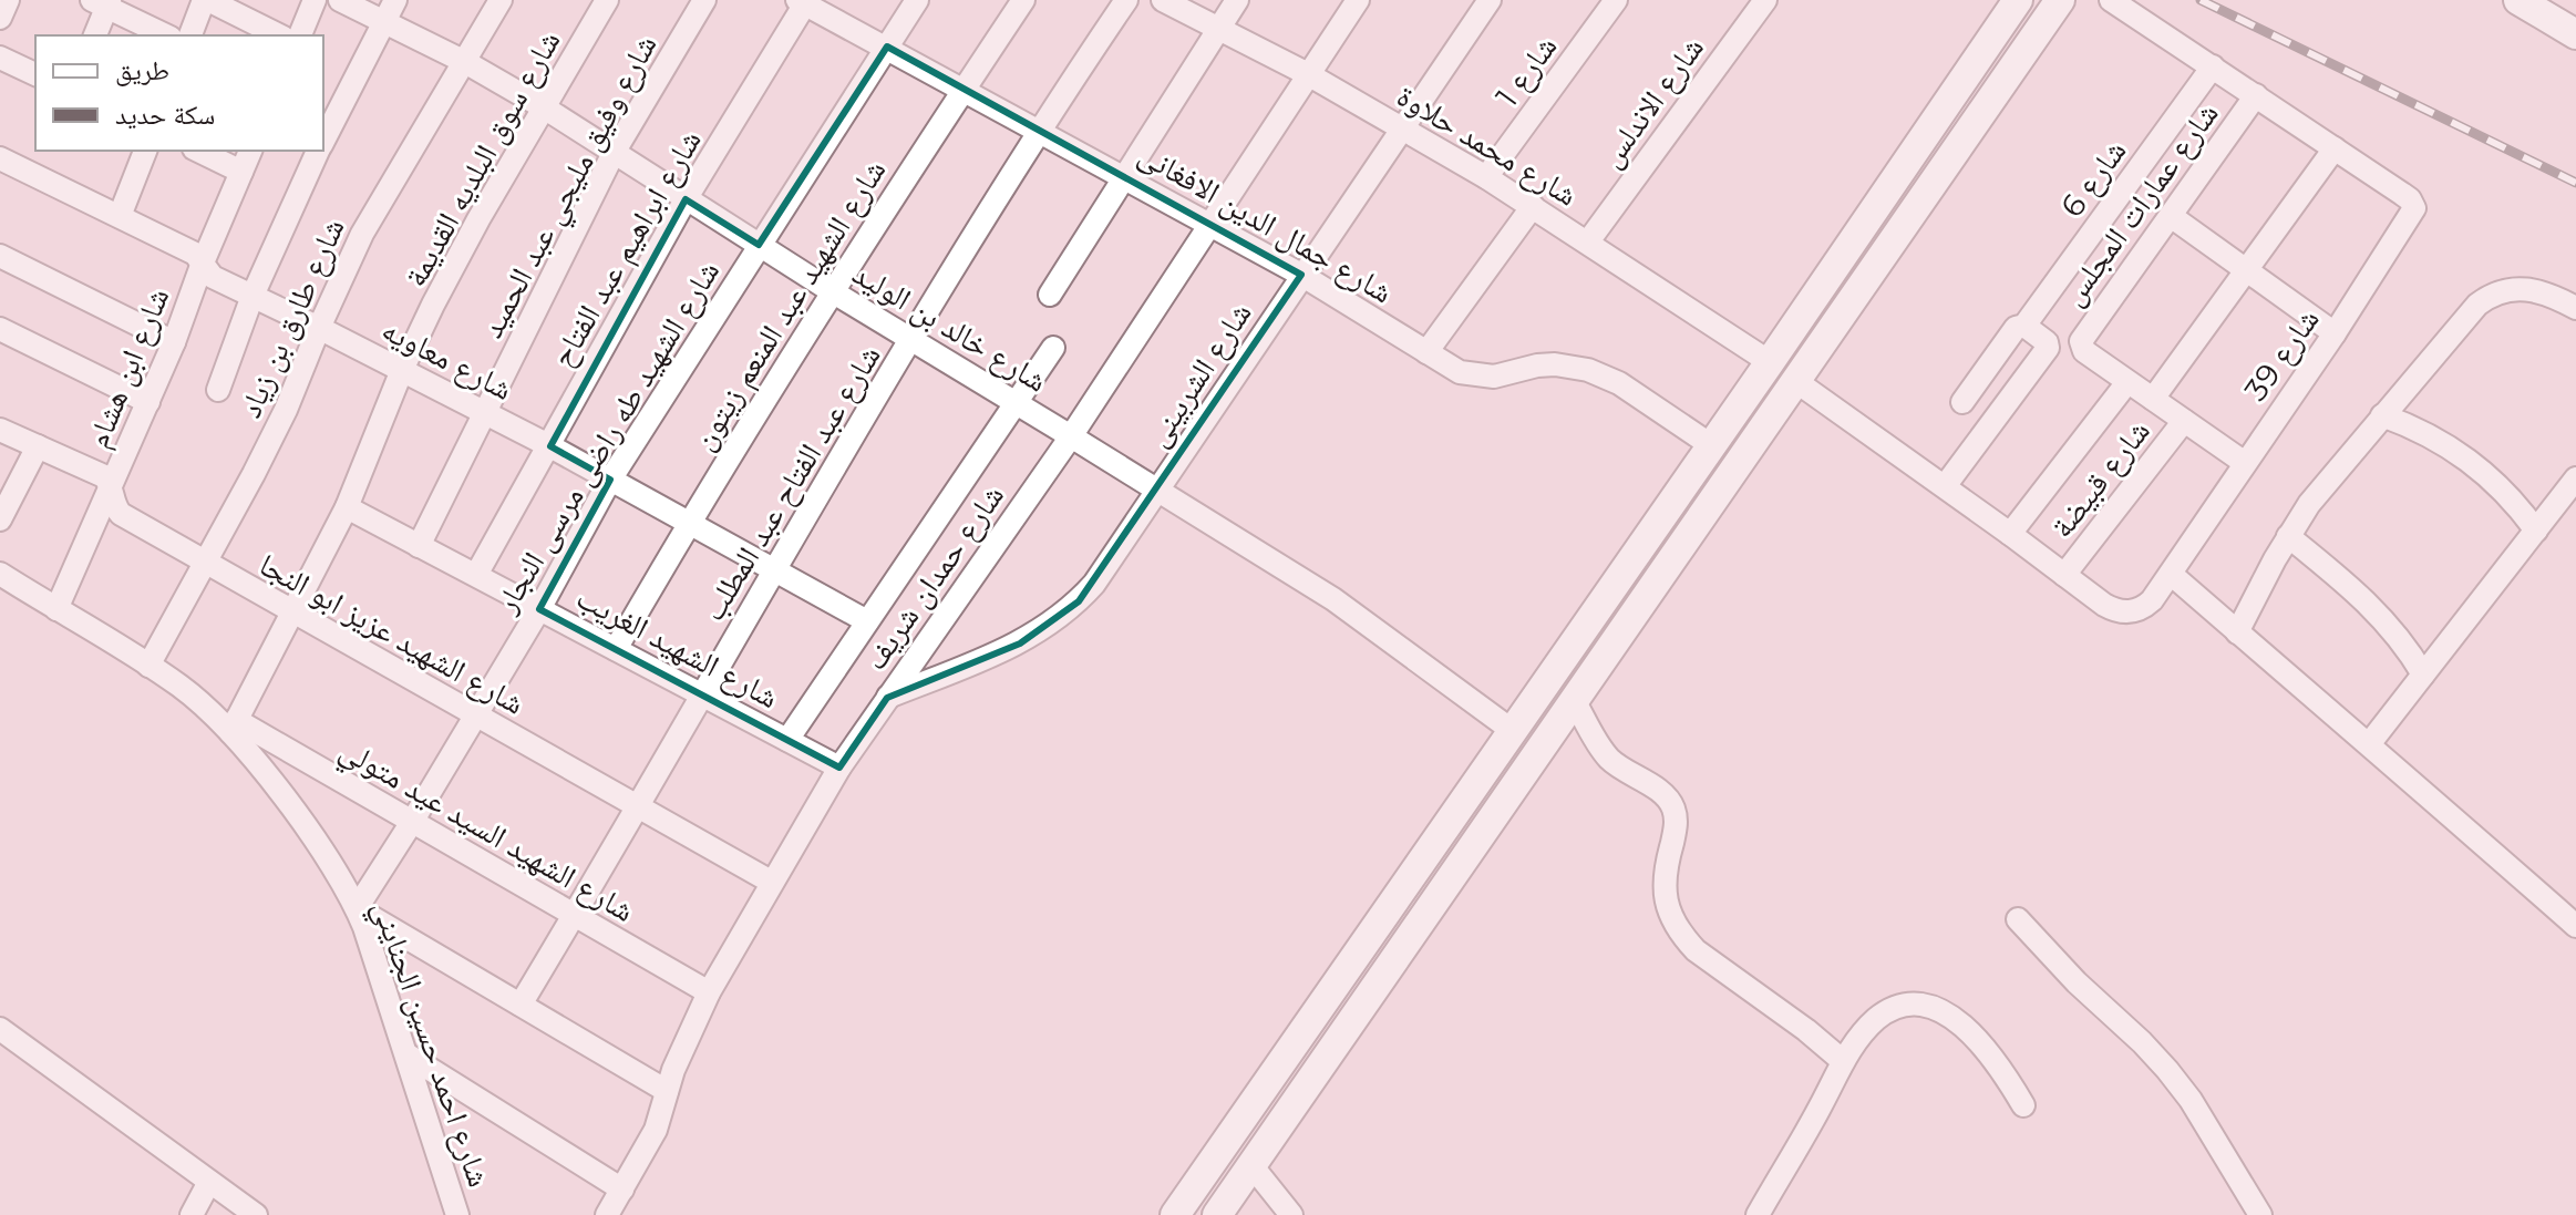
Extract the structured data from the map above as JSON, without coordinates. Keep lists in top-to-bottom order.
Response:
{
  "streets": {
    "street": [
      "شارع 1",
      "شارع الاندلس",
      "شارع محمد حلاوة",
      "شارع سوق البلديه القديمة",
      "شارع 6",
      "شارع وفيق مليجي عبد الحميد",
      "شارع عمارات المجلس",
      "شارع جمال الدين الافغانى",
      "شارع ابراهيم عبد الفتاح",
      "شارع الشهيد عبد المنعم زيتون",
      "شارع طارق بن زياد",
      "شارع خالد بن الوليد",
      "شارع 39",
      "شارع معاويه",
      "شارع ابن هشام",
      "شارع الشربينى",
      "شارع الشهيد طه راضى مرسى النجار",
      "شارع قبيضة",
      "شارع عبد الفتاح عبد المطلب",
      "شارع حمدان شريف",
      "شارع الشهيد عزيز ابو النجا",
      "شارع الشهيد الغريب",
      "شارع الشهيد السيد عيد متولي",
      "شارع احمد حسين الجنايني"
    ]
  },
  "crossings": [
    ["شارع 1", "شارع محمد حلاوة"],
    ["شارع الاندلس", "شارع محمد حلاوة"],
    ["شارع محمد حلاوة", "شارع الشربينى"],
    ["شارع محمد حلاوة", "شارع حمدان شريف"],
    ["شارع سوق البلديه القديمة", "شارع خالد بن الوليد"],
    ["شارع سوق البلديه القديمة", "شارع معاويه"],
    ["شارع سوق البلديه القديمة", "شارع الشهيد عزيز ابو النجا"],
    ["شارع سوق البلديه القديمة", "شارع الشهيد الغريب"],
    ["شارع سوق البلديه القديمة", "شارع الشهيد السيد عيد متولي"],
    ["شارع سوق البلديه القديمة", "شارع احمد حسين الجنايني"],
    ["شارع وفيق مليجي عبد الحميد", "شارع خالد بن الوليد"],
    ["شارع وفيق مليجي عبد الحميد", "شارع معاويه"],
    ["شارع وفيق مليجي عبد الحميد", "شارع الشهيد الغريب"],
    ["شارع عمارات المجلس", "شارع 39"],
    ["شارع عمارات المجلس", "شارع قبيضة"],
    ["شارع جمال الدين الافغانى", "شارع ابراهيم عبد الفتاح"],
    ["شارع جمال الدين الافغانى", "شارع الشهيد عبد المنعم زيتون"],
    ["شارع جمال الدين الافغانى", "شارع الشربينى"],
    ["شارع جمال الدين الافغانى", "شارع الشهيد طه راضى مرسى النجار"],
    ["شارع جمال الدين الافغانى", "شارع عبد الفتاح عبد المطلب"],
    ["شارع جمال الدين الافغانى", "شارع حمدان شريف"],
    ["شارع ابراهيم عبد الفتاح", "شارع خالد بن الوليد"],
    ["شارع ابراهيم عبد الفتاح", "شارع معاويه"],
    ["شارع ابراهيم عبد الفتاح", "شارع الشهيد الغريب"],
    ["شارع الشهيد عبد المنعم زيتون", "شارع خالد بن الوليد"],
    ["شارع الشهيد عبد المنعم زيتون", "شارع معاويه"],
    ["شارع الشهيد عبد المنعم زيتون", "شارع الشهيد الغريب"],
    ["شارع طارق بن زياد", "شارع خالد بن الوليد"],
    ["شارع طارق بن زياد", "شارع معاويه"],
    ["شارع طارق بن زياد", "شارع الشهيد عزيز ابو النجا"],
    ["شارع طارق بن زياد", "شارع احمد حسين الجنايني"],
    ["شارع خالد بن الوليد", "شارع الشربينى"],
    ["شارع خالد بن الوليد", "شارع الشهيد طه راضى مرسى النجار"],
    ["شارع خالد بن الوليد", "شارع عبد الفتاح عبد المطلب"],
    ["شارع خالد بن الوليد", "شارع حمدان شريف"],
    ["شارع 39", "شارع قبيضة"],
    ["شارع معاويه", "شارع ابن هشام"],
    ["شارع معاويه", "شارع الشهيد طه راضى مرسى النجار"],
    ["شارع معاويه", "شارع عبد الفتاح عبد المطلب"],
    ["شارع ابن هشام", "شارع الشهيد عزيز ابو النجا"],
    ["شارع ابن هشام", "شارع احمد حسين الجنايني"],
    ["شارع الشربينى", "شارع حمدان شريف"],
    ["شارع الشهيد طه راضى مرسى النجار", "شارع الشهيد عزيز ابو النجا"],
    ["شارع الشهيد طه راضى مرسى النجار", "شارع الشهيد الغريب"],
    ["شارع الشهيد طه راضى مرسى النجار", "شارع الشهيد السيد عيد متولي"],
    ["شارع الشهيد طه راضى مرسى النجار", "شارع احمد حسين الجنايني"],
    ["شارع عبد الفتاح عبد المطلب", "شارع الشهيد عزيز ابو النجا"],
    ["شارع عبد الفتاح عبد المطلب", "شارع الشهيد الغريب"],
    ["شارع عبد الفتاح عبد المطلب", "شارع الشهيد السيد عيد متولي"],
    ["شارع حمدان شريف", "شارع الشهيد عزيز ابو النجا"],
    ["شارع حمدان شريف", "شارع الشهيد الغريب"],
    ["شارع حمدان شريف", "شارع الشهيد السيد عيد متولي"],
    ["شارع الشهيد السيد عيد متولي", "شارع احمد حسين الجنايني"]
  ],
  "legend": ["طريق", "سكة حديد"]
}
